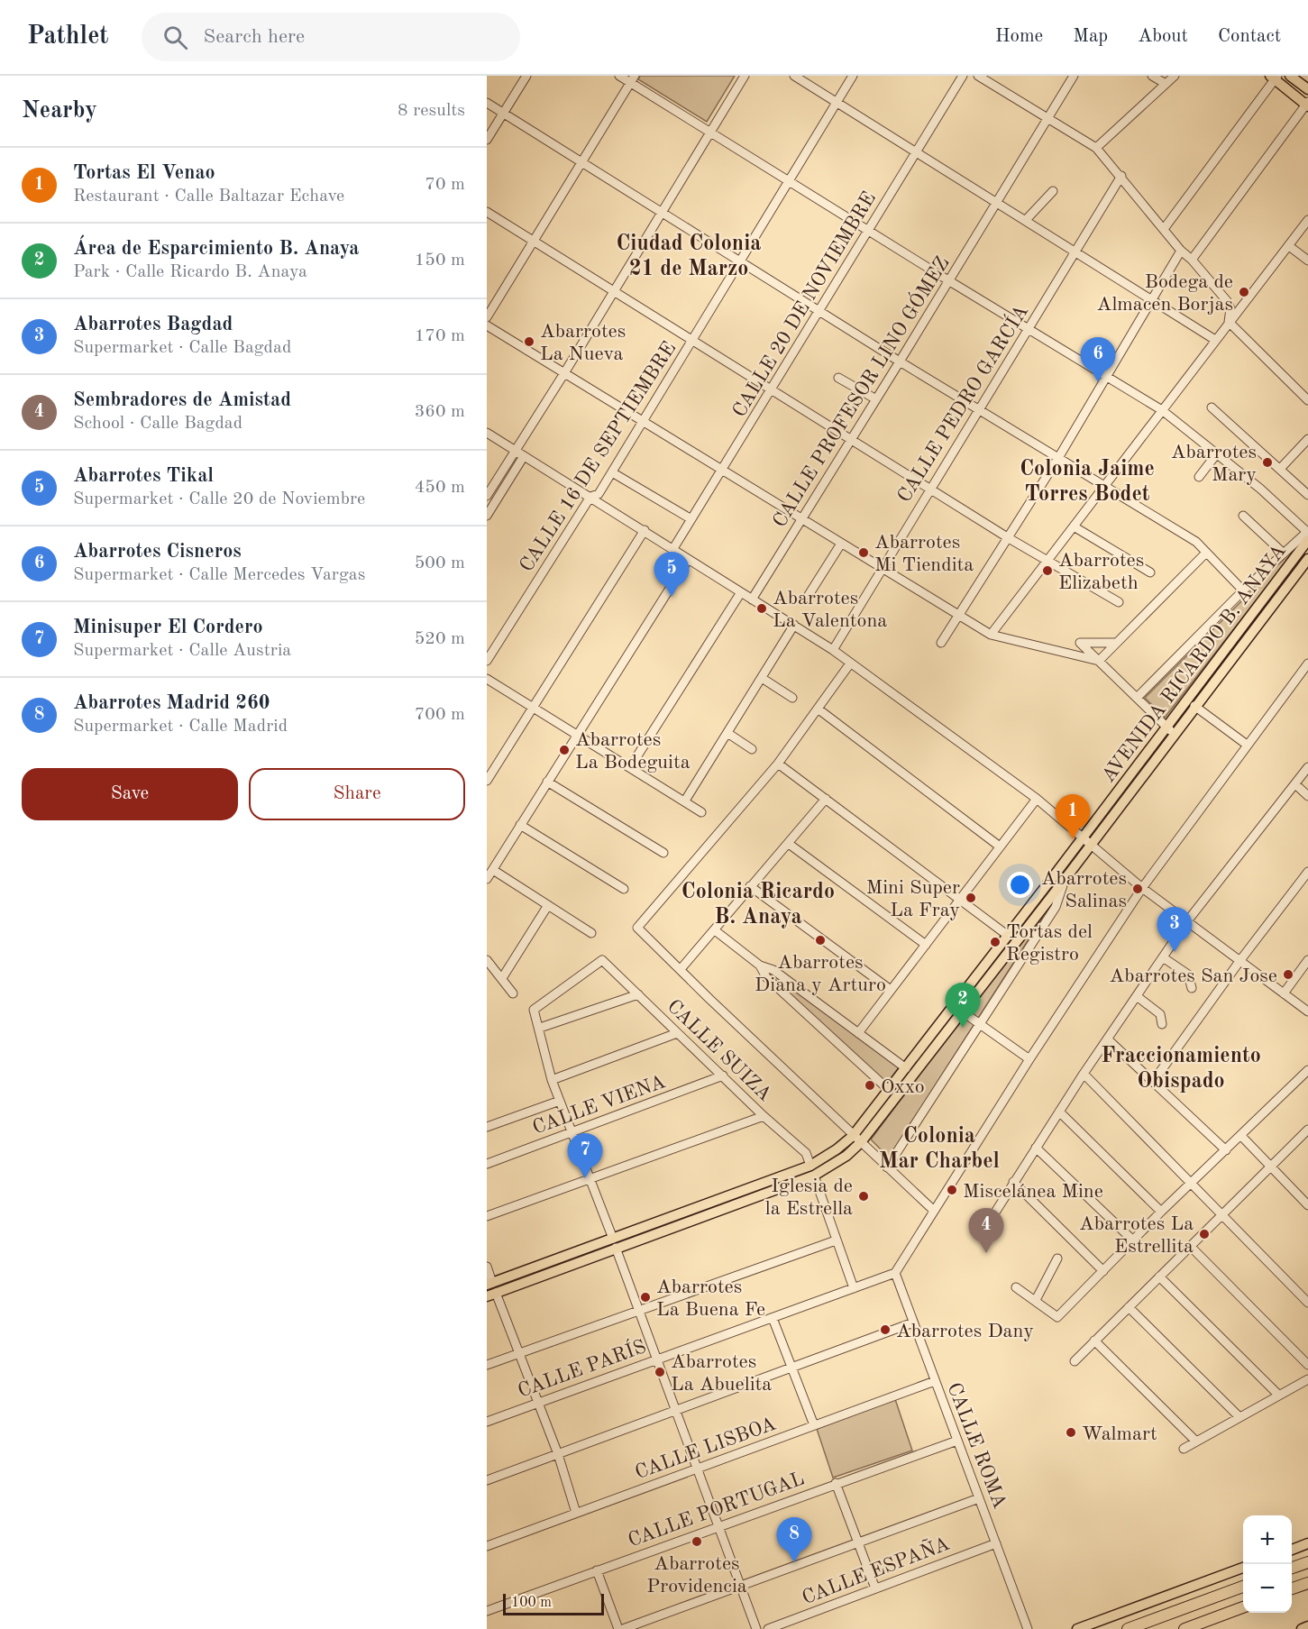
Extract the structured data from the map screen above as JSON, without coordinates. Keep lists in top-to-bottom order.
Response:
{
  "streets": {
    "main road": ["AVENIDA RICARDO B. ANAYA"],
    "street": [
      "CALLE 20 DE NOVIEMBRE",
      "CALLE PROFESOR LINO GÓMEZ",
      "CALLE PEDRO GARCÍA",
      "CALLE 16 DE SEPTIEMBRE",
      "CALLE SUIZA",
      "CALLE VIENA",
      "CALLE PARÍS",
      "CALLE ROMA",
      "CALLE LISBOA",
      "CALLE PORTUGAL",
      "CALLE ESPAÑA"
    ]
  },
  "crossings": [
    ["AVENIDA RICARDO B. ANAYA", "CALLE SUIZA"],
    ["CALLE SUIZA", "CALLE VIENA"],
    ["CALLE PARÍS", "CALLE ROMA"],
    ["CALLE ROMA", "CALLE LISBOA"],
    ["CALLE ROMA", "CALLE PORTUGAL"],
    ["CALLE ROMA", "CALLE ESPAÑA"]
  ],
  "districts": [
    "Ciudad Colonia 21 de Marzo",
    "Colonia Jaime Torres Bodet",
    "Colonia Ricardo B. Anaya",
    "Fraccionamiento Obispado",
    "Colonia Mar Charbel"
  ],
  "places": [
    "Bodega de Almacen Borjas",
    "Abarrotes La Nueva",
    "Abarrotes Mary",
    "Abarrotes Mi Tiendita",
    "Abarrotes Elizabeth",
    "Abarrotes La Valentona",
    "Abarrotes La Bodeguita",
    "Abarrotes Salinas",
    "Mini Super La Fray",
    "Abarrotes Diana y Arturo",
    "Tortas del Registro",
    "Abarrotes San Jose",
    "Oxxo",
    "Miscelánea Mine",
    "Iglesia de la Estrella",
    "Abarrotes La Estrellita",
    "Abarrotes La Buena Fe",
    "Abarrotes Dany",
    "Abarrotes La Abuelita",
    "Walmart",
    "Abarrotes Providencia"
  ],
  "scale_bar": "100 m",
  "page": {
    "header": "Pathlet",
    "search": "Search here",
    "nav": [
      "Home",
      "Map",
      "About",
      "Contact"
    ],
    "heading": ["Nearby", "8 results"],
    "list": [
      {
        "mark": "1",
        "name": "Tortas El Venao",
        "note": "Restaurant · Calle Baltazar Echave",
        "value": "70 m"
      },
      {
        "mark": "2",
        "name": "Área de Esparcimiento B. Anaya",
        "note": "Park · Calle Ricardo B. Anaya",
        "value": "150 m"
      },
      {
        "mark": "3",
        "name": "Abarrotes Bagdad",
        "note": "Supermarket · Calle Bagdad",
        "value": "170 m"
      },
      {
        "mark": "4",
        "name": "Sembradores de Amistad",
        "note": "School · Calle Bagdad",
        "value": "360 m"
      },
      {
        "mark": "5",
        "name": "Abarrotes Tikal",
        "note": "Supermarket · Calle 20 de Noviembre",
        "value": "450 m"
      },
      {
        "mark": "6",
        "name": "Abarrotes Cisneros",
        "note": "Supermarket · Calle Mercedes Vargas",
        "value": "500 m"
      },
      {
        "mark": "7",
        "name": "Minisuper El Cordero",
        "note": "Supermarket · Calle Austria",
        "value": "520 m"
      },
      {
        "mark": "8",
        "name": "Abarrotes Madrid 260",
        "note": "Supermarket · Calle Madrid",
        "value": "700 m"
      }
    ],
    "pins": [
      "6",
      "5",
      "1",
      "3",
      "2",
      "7",
      "4",
      "8"
    ],
    "buttons": ["Save", "Share"],
    "map_buttons": ["+", "−"],
    "scale": "100 m"
  }
}
